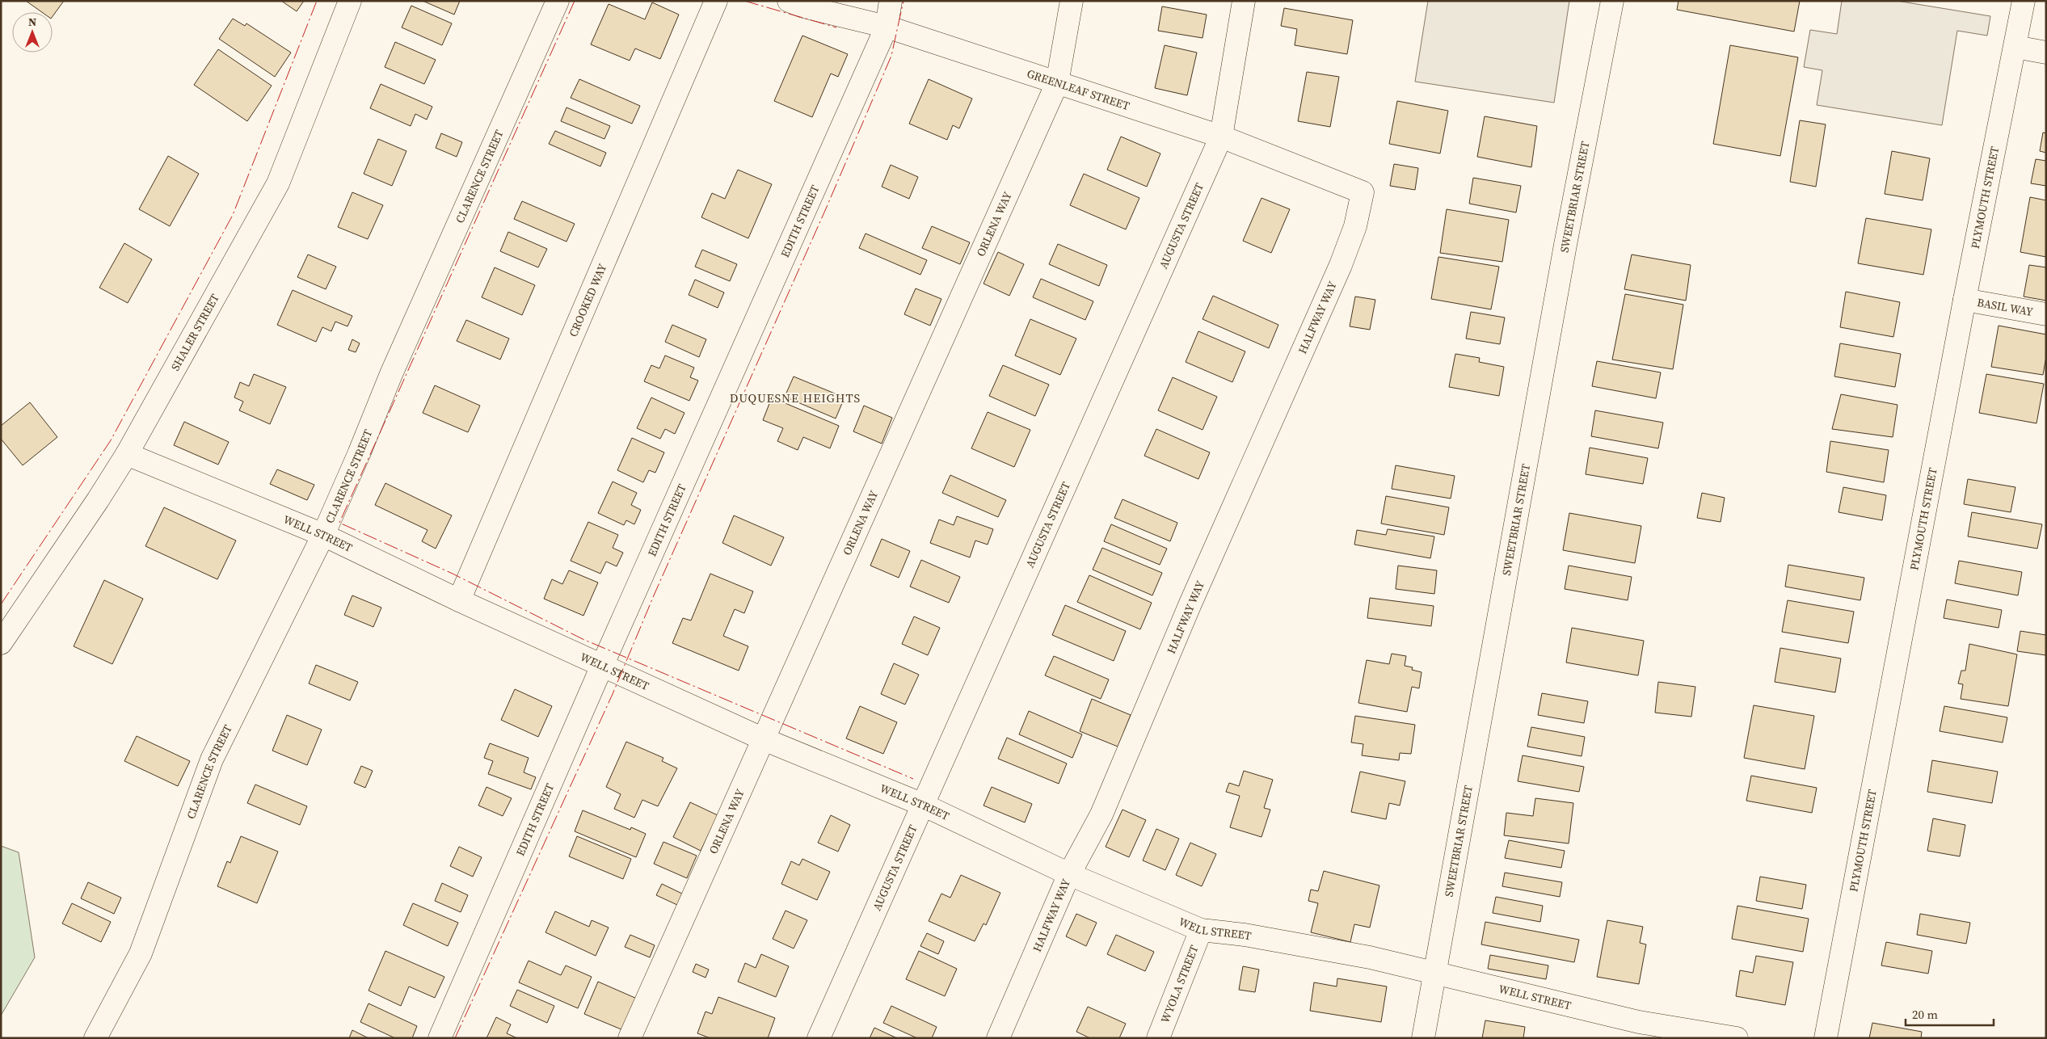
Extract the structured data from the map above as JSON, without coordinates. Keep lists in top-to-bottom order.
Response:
{
  "streets": {
    "street": [
      "GREENLEAF STREET",
      "CLARENCE STREET",
      "SWEETBRIAR STREET",
      "PLYMOUTH STREET",
      "EDITH STREET",
      "ORLENA WAY",
      "AUGUSTA STREET",
      "CROOKED WAY",
      "BASIL WAY",
      "HALFWAY WAY",
      "SHALER STREET",
      "WELL STREET",
      "WYOLA STREET"
    ]
  },
  "crossings": [
    ["GREENLEAF STREET", "EDITH STREET"],
    ["GREENLEAF STREET", "ORLENA WAY"],
    ["GREENLEAF STREET", "AUGUSTA STREET"],
    ["GREENLEAF STREET", "HALFWAY WAY"],
    ["CLARENCE STREET", "WELL STREET"],
    ["SWEETBRIAR STREET", "WELL STREET"],
    ["PLYMOUTH STREET", "BASIL WAY"],
    ["EDITH STREET", "WELL STREET"],
    ["ORLENA WAY", "WELL STREET"],
    ["AUGUSTA STREET", "WELL STREET"],
    ["CROOKED WAY", "WELL STREET"],
    ["HALFWAY WAY", "WELL STREET"],
    ["SHALER STREET", "WELL STREET"],
    ["WELL STREET", "WYOLA STREET"]
  ],
  "districts": ["DUQUESNE HEIGHTS"],
  "scale_bar": "20 m",
  "north": "top"
}
